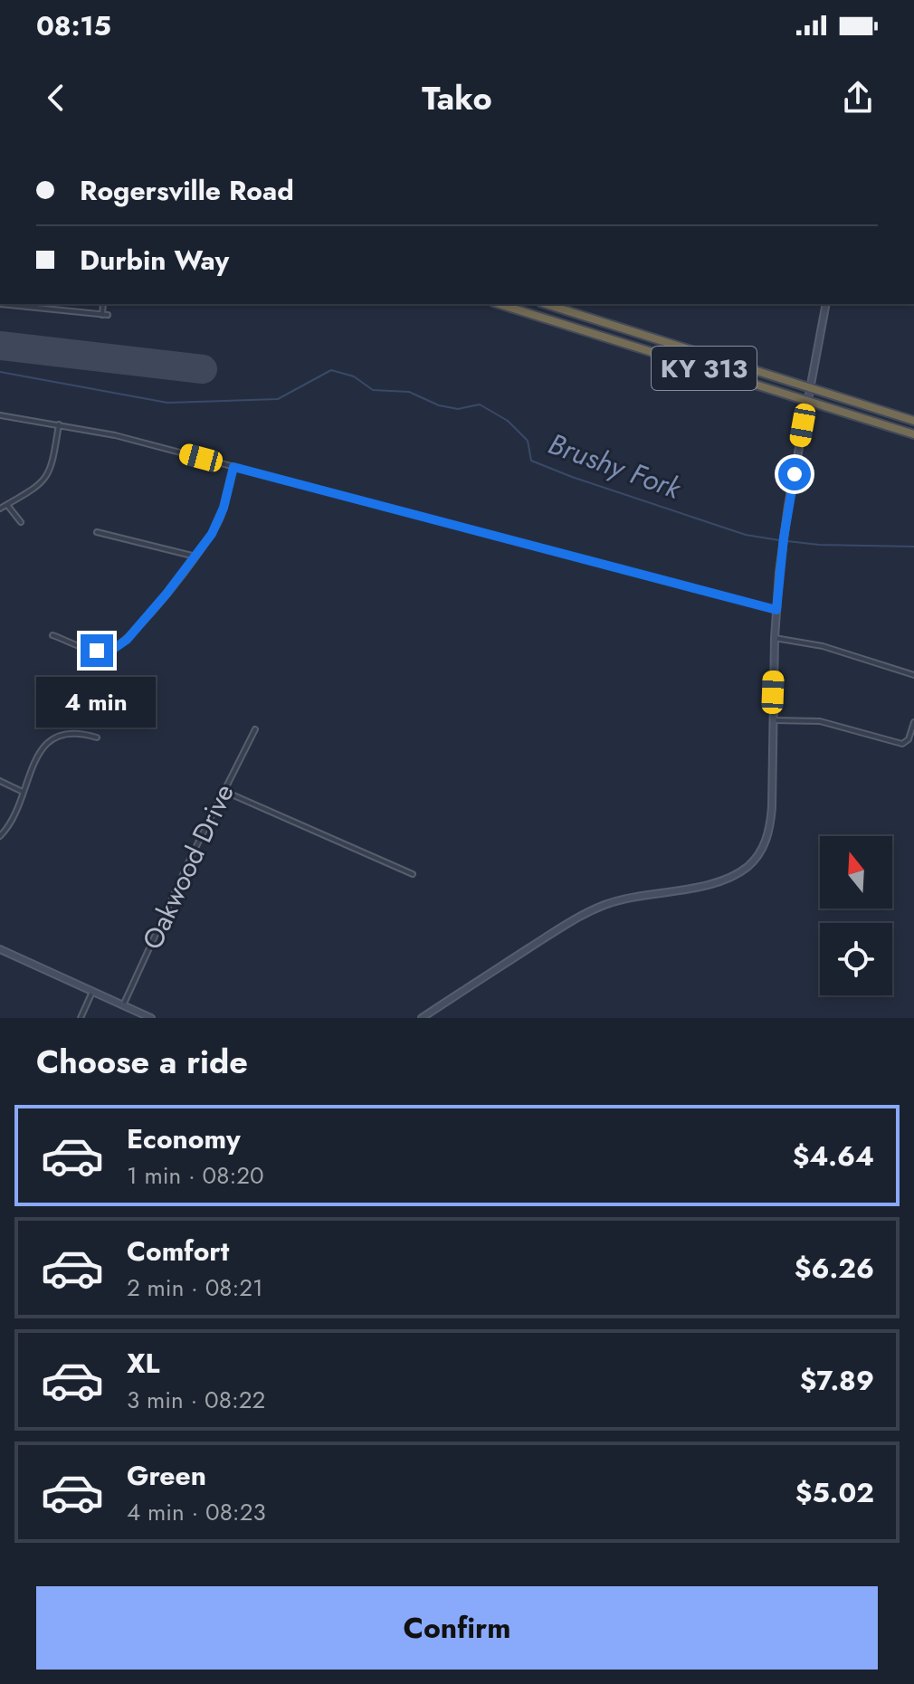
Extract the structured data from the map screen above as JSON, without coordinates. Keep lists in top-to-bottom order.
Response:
{
  "streets": {
    "highway": ["KY 313"],
    "street": ["Oakwood Drive"]
  },
  "water": ["Brushy Fork"],
  "north": "top",
  "page": {
    "status": "08:15",
    "header": "Tako",
    "banner": ["Rogersville Road", "Durbin Way"],
    "bubble": "4 min",
    "heading": "Choose a ride",
    "list": [
      {
        "name": "Economy",
        "note": "1 min · 08:20",
        "value": "$4.64"
      },
      {
        "name": "Comfort",
        "note": "2 min · 08:21",
        "value": "$6.26"
      },
      {
        "name": "XL",
        "note": "3 min · 08:22",
        "value": "$7.89"
      },
      {
        "name": "Green",
        "note": "4 min · 08:23",
        "value": "$5.02"
      }
    ],
    "buttons": "Confirm"
  }
}
